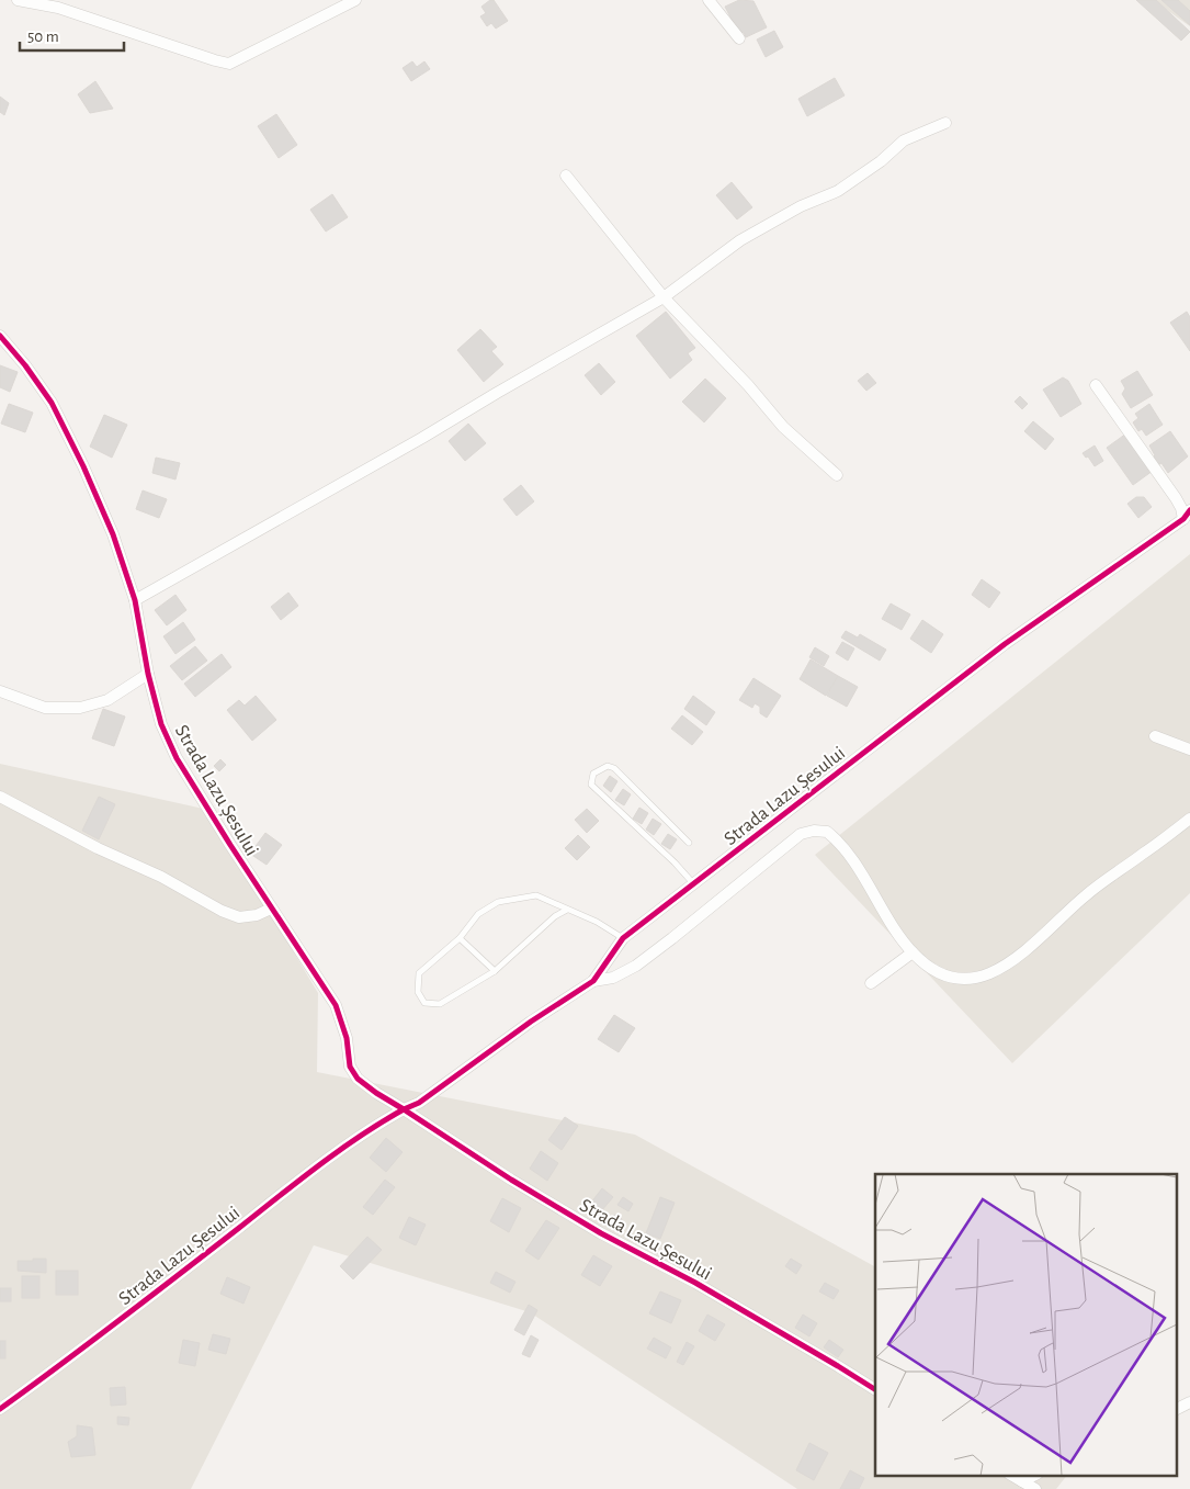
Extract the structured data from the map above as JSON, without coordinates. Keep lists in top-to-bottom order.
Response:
{
  "streets": {
    "street": ["Strada Lazu Șesului"]
  },
  "scale_bar": "50 m"
}
